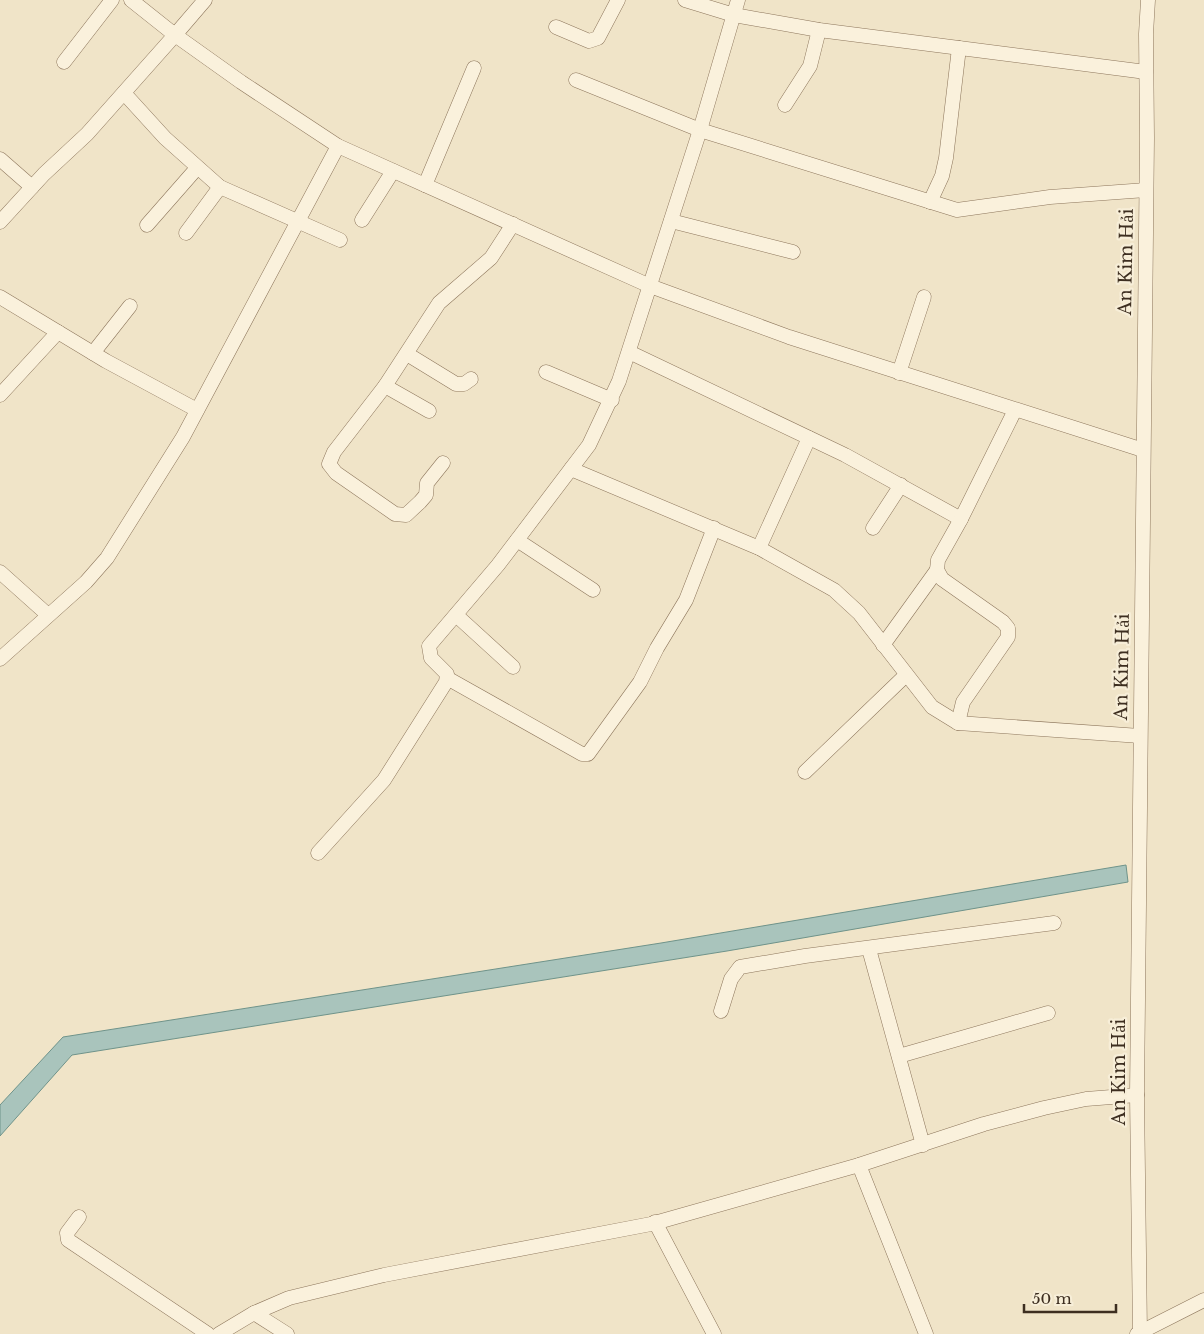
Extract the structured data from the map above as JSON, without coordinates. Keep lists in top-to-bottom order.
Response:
{
  "streets": {
    "street": ["An Kim Hải"]
  },
  "scale_bar": "50 m"
}
